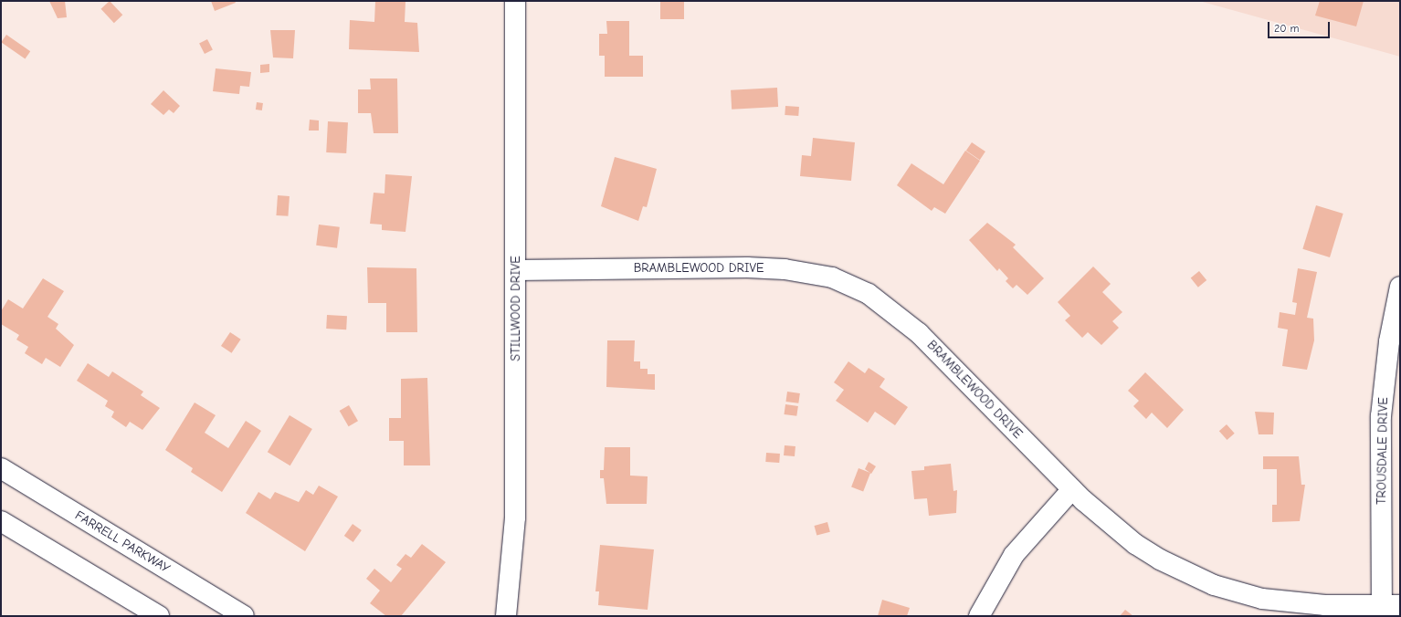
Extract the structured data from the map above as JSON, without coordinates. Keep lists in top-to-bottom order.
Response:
{
  "streets": {
    "street": [
      "BRAMBLEWOOD DRIVE",
      "STILLWOOD DRIVE",
      "TROUSDALE DRIVE",
      "FARRELL PARKWAY"
    ]
  },
  "crossings": [
    ["BRAMBLEWOOD DRIVE", "STILLWOOD DRIVE"],
    ["BRAMBLEWOOD DRIVE", "TROUSDALE DRIVE"]
  ],
  "scale_bar": "20 m"
}
